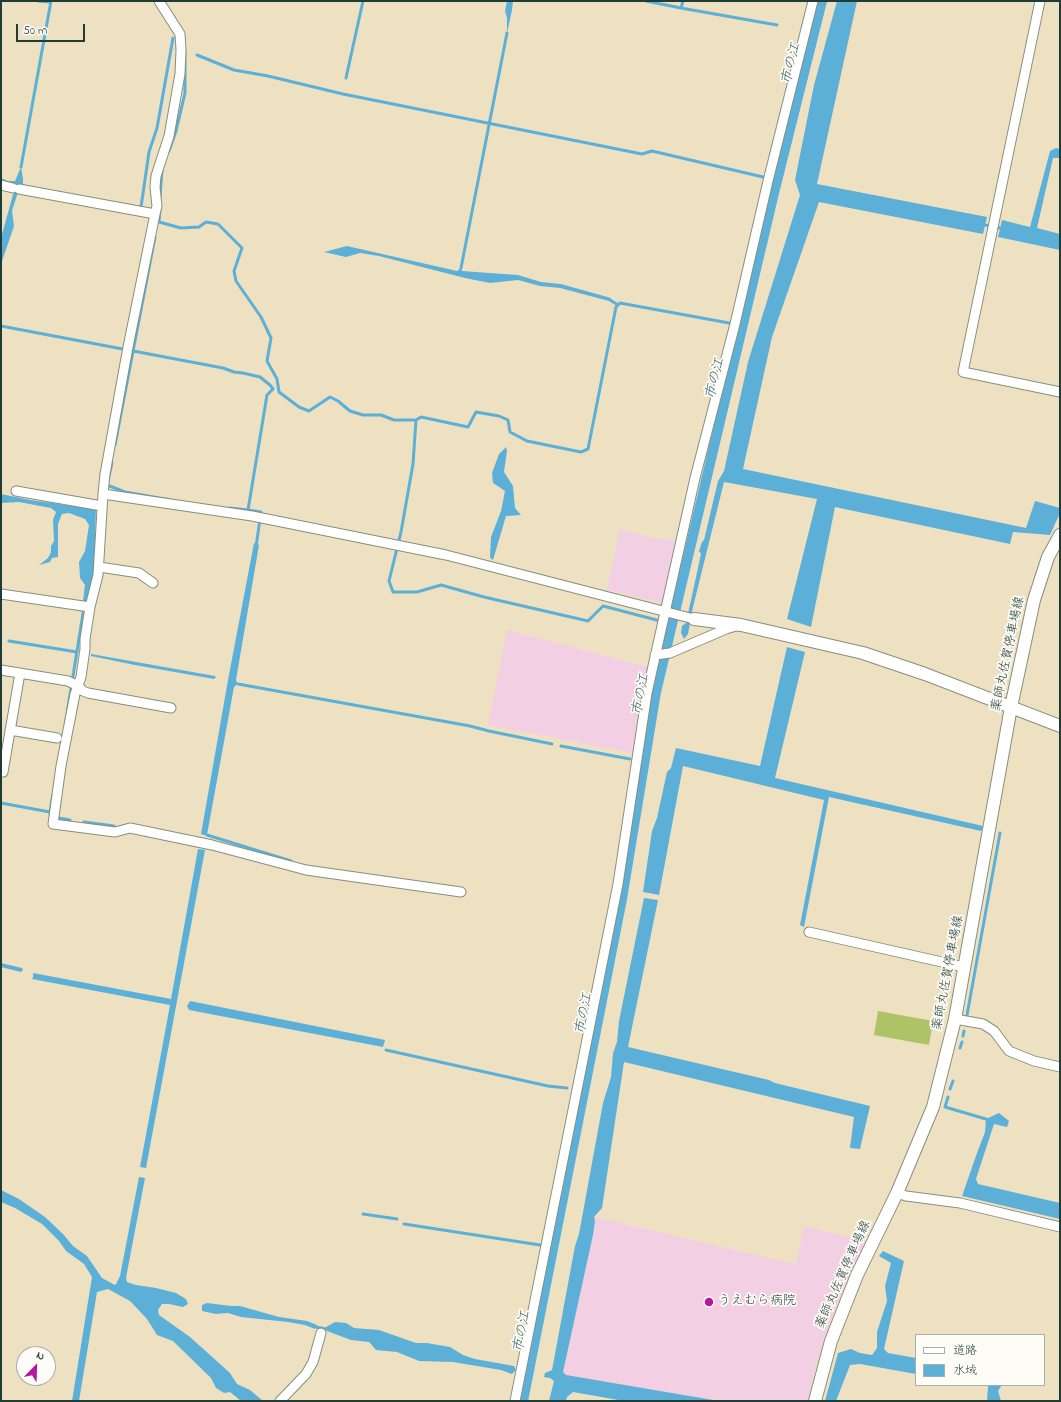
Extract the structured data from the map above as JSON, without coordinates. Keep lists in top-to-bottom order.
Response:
{
  "streets": {
    "main road": ["薬師丸佐賀停車場線"]
  },
  "water": ["市の江"],
  "places": ["うえむら病院"],
  "legend": ["道路", "水域"],
  "scale_bar": "50 m",
  "north": "top right"
}
